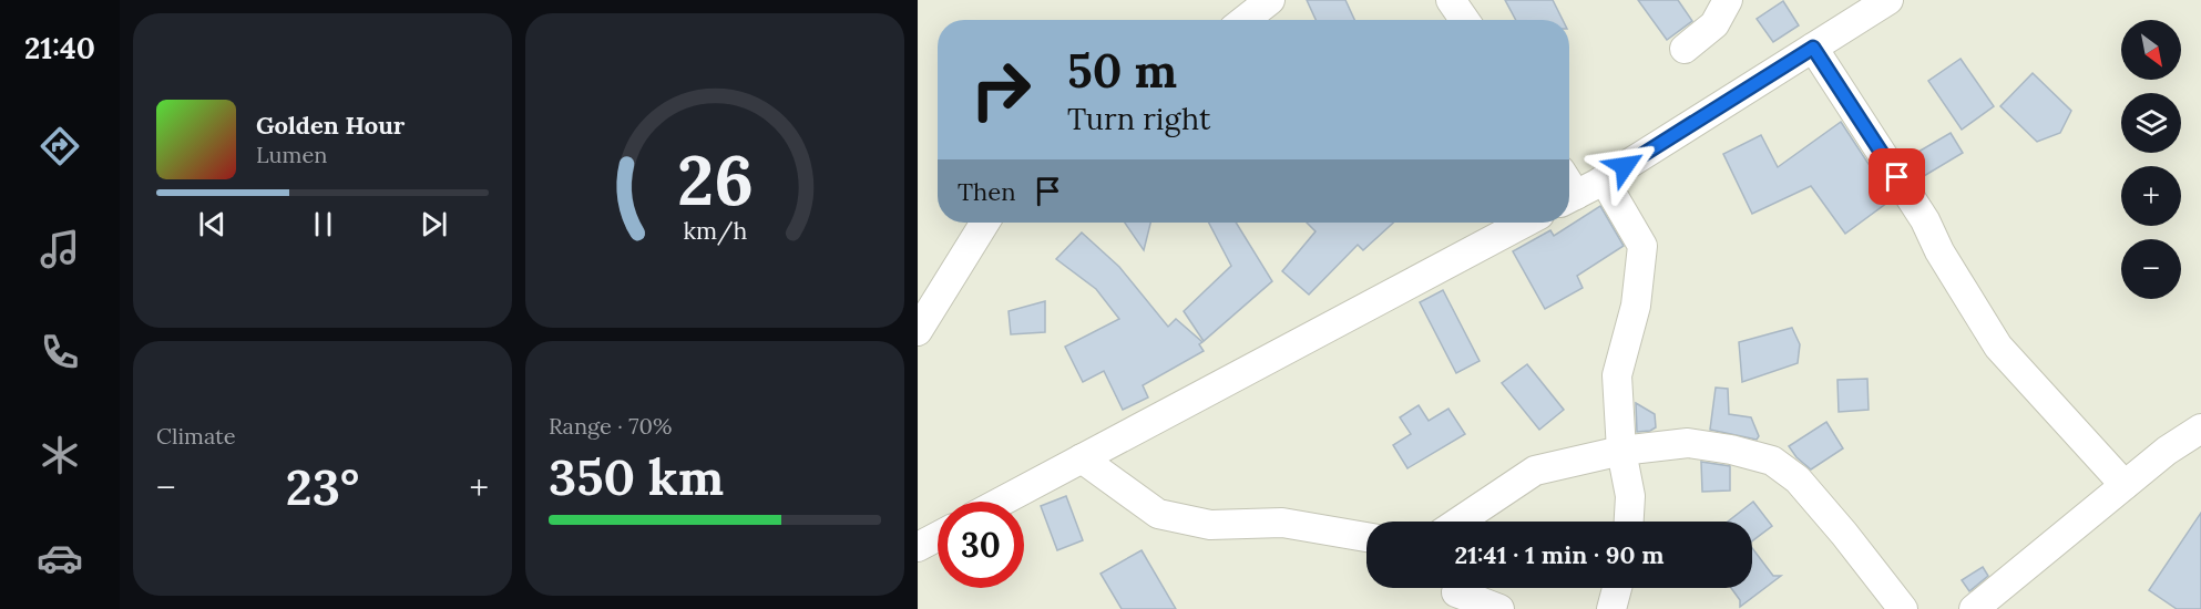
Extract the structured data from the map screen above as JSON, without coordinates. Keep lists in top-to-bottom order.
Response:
{
  "north": "bottom right",
  "page": {
    "tabs": "21:40",
    "map_buttons": ["+", "−"],
    "turn": ["50 m", "Turn right"],
    "song": ["Golden Hour", "Lumen"],
    "then": "Then",
    "tile": [
      "Climate",
      ["Range · 70%", "350 km"]
    ],
    "heat": ["−", "23°", "+"],
    "limit": "30",
    "trip": "21:41 · 1 min · 90 m",
    "gauge": ["26", "km/h"]
  }
}
